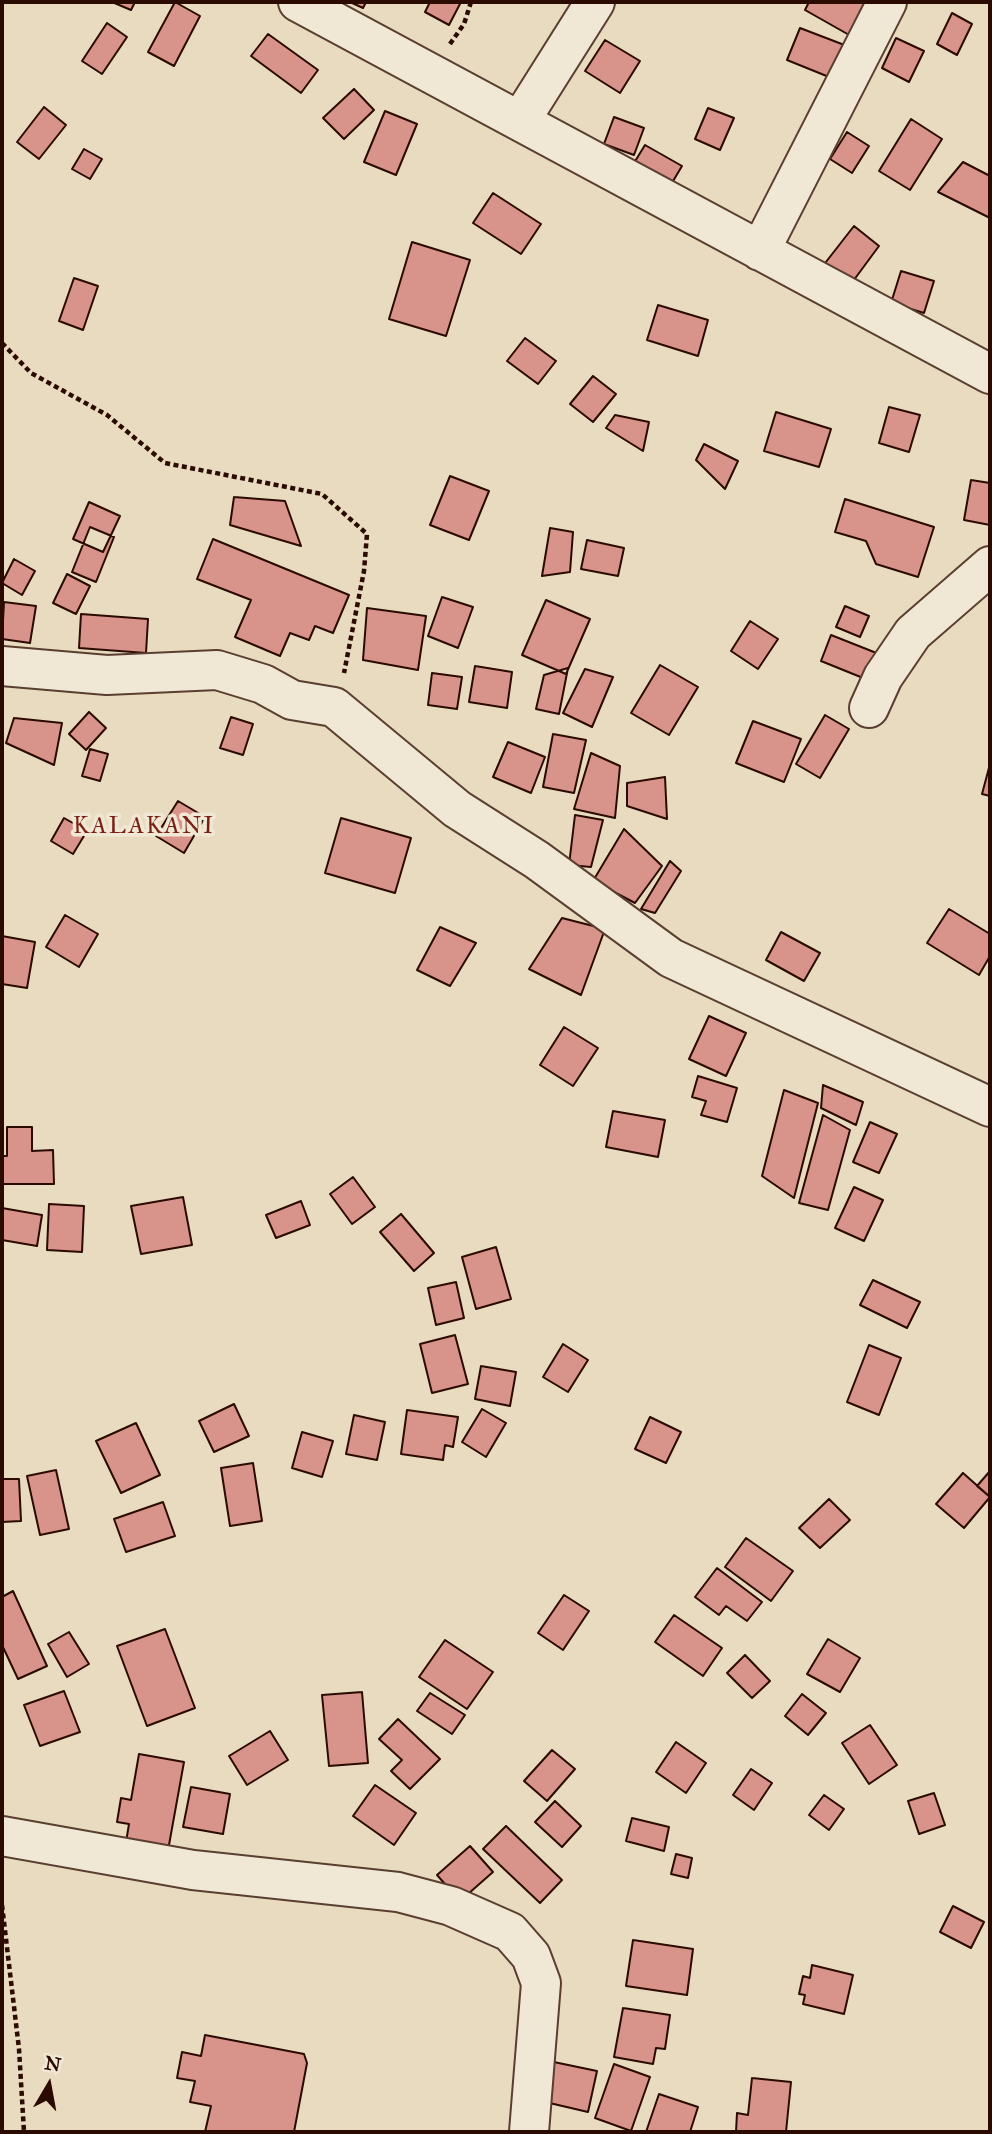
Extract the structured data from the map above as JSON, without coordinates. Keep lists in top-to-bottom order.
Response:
{
  "districts": ["KALAKANI"],
  "north": "top"
}
